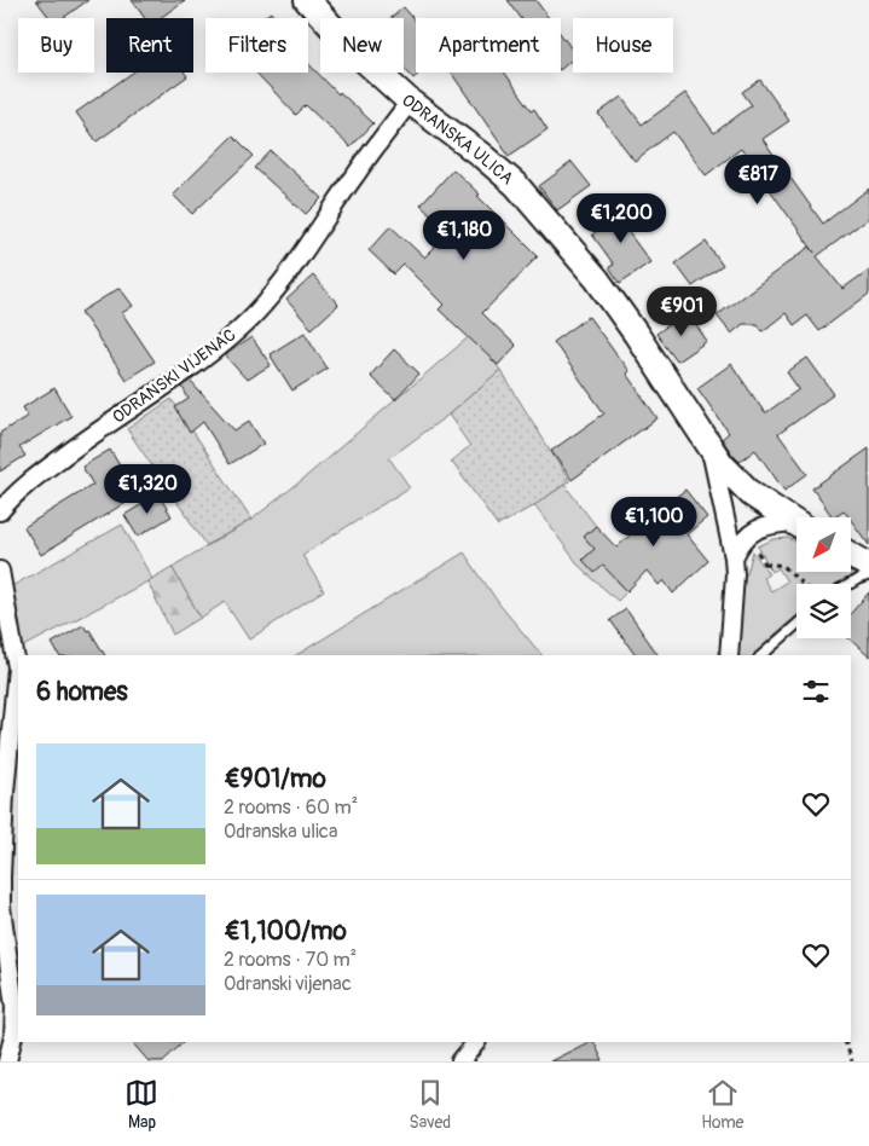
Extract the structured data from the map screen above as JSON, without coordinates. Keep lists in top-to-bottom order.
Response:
{
  "streets": {
    "street": ["ODRANSKA ULICA", "ODRANSKI VIJENAC"]
  },
  "crossings": [
    ["ODRANSKA ULICA", "ODRANSKI VIJENAC"]
  ],
  "north": "bottom left",
  "page": {
    "chip": [
      "Buy",
      "Rent",
      "Filters",
      "New",
      "Apartment",
      "House"
    ],
    "price": [
      "€817",
      "€1,200",
      "€1,180",
      "€901",
      "€1,320",
      "€1,100"
    ],
    "heading": "6 homes",
    "list": [
      {
        "name": "€901/mo",
        "note": "2 rooms · 60 m² · Odranska ulica"
      },
      {
        "name": "€1,100/mo",
        "note": "2 rooms · 70 m² · Odranski vijenac"
      }
    ],
    "tabs": ["Map", "Saved", "Home"]
  }
}
